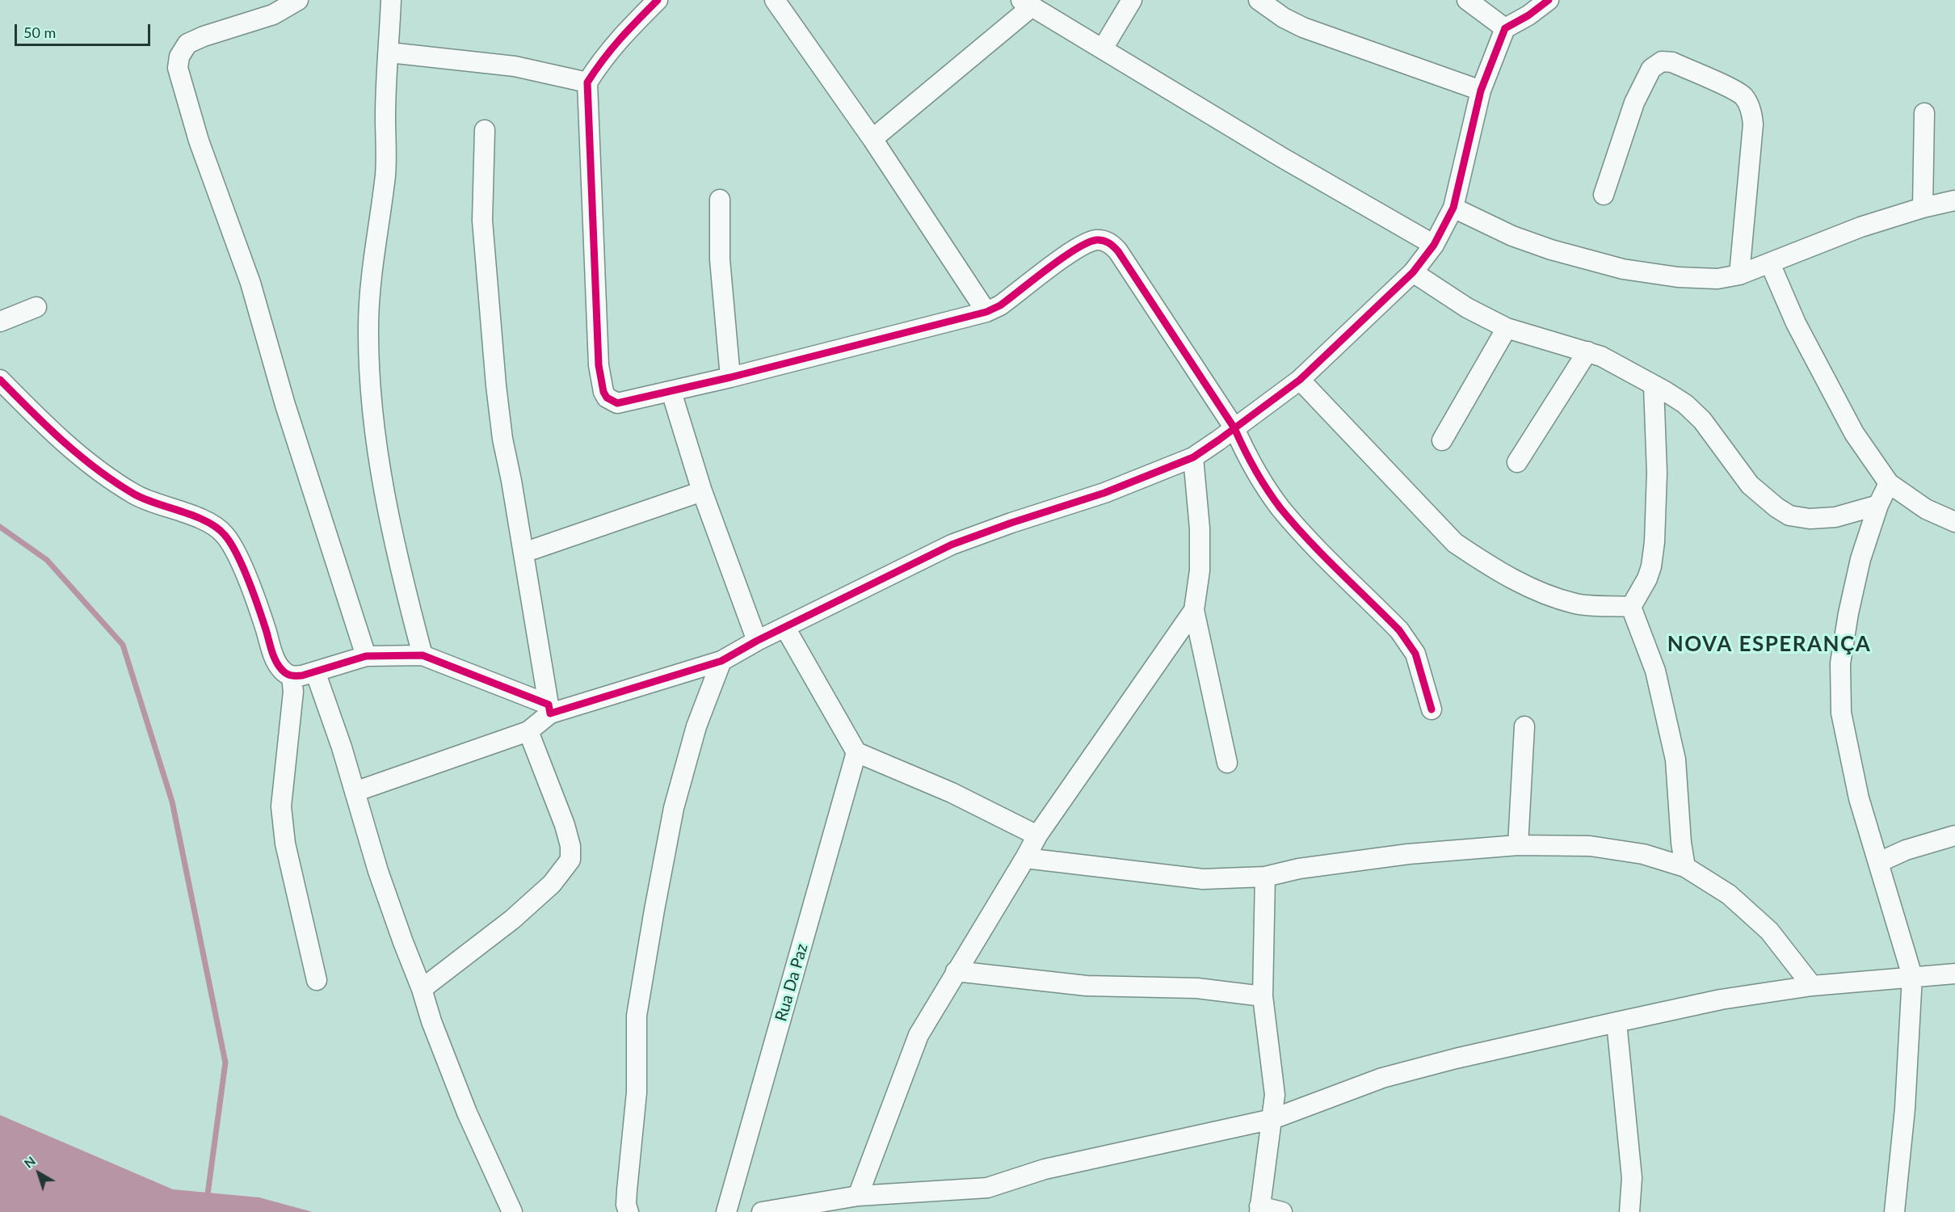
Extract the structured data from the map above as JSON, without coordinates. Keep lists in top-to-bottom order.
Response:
{
  "streets": {
    "street": ["Rua Da Paz"]
  },
  "districts": ["NOVA ESPERANÇA"],
  "scale_bar": "50 m",
  "north": "top left"
}
